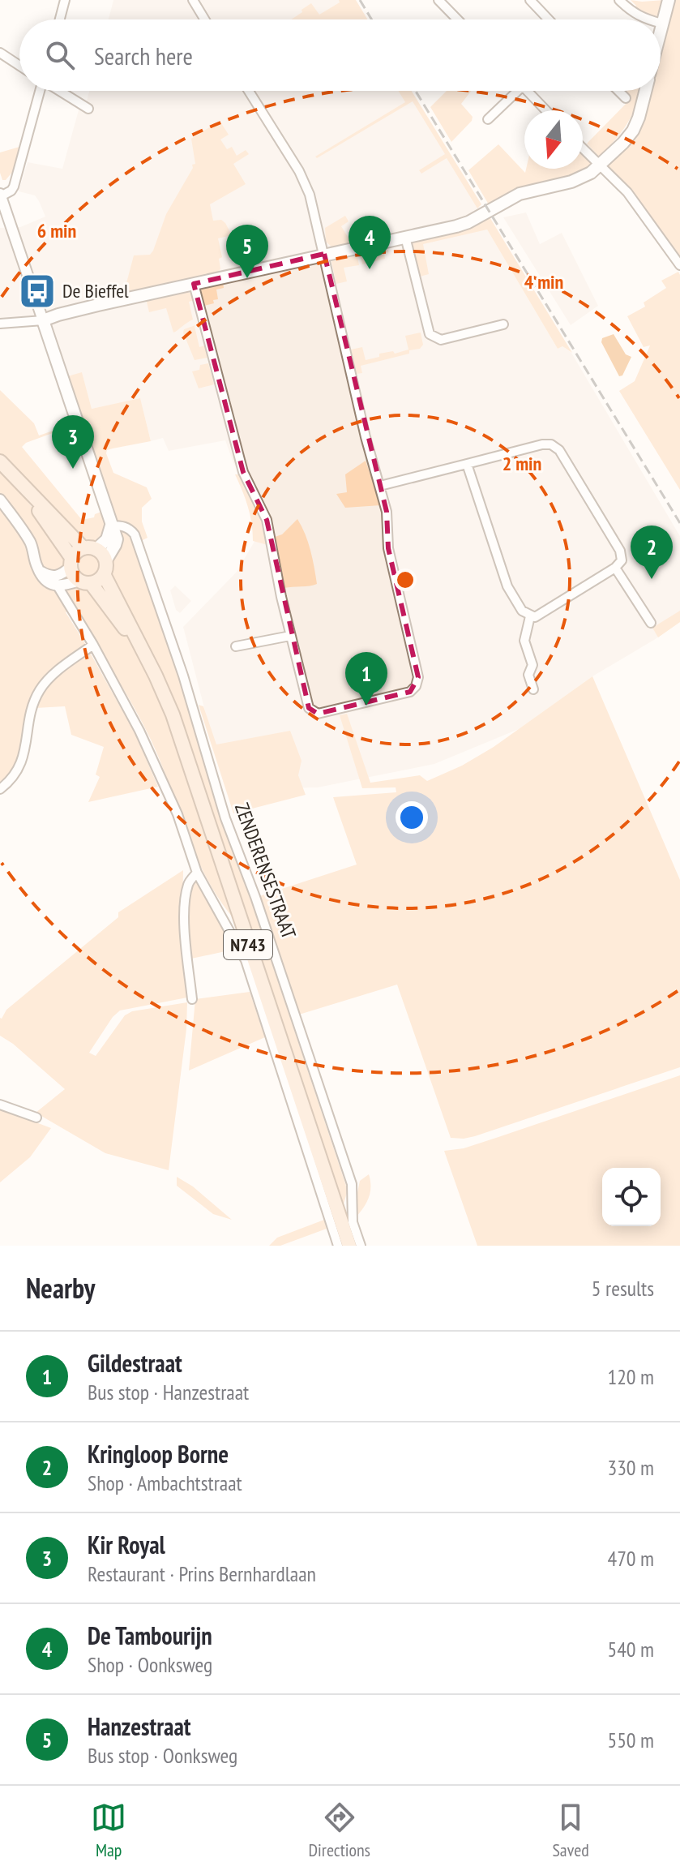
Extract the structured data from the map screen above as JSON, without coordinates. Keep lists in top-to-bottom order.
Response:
{
  "streets": {
    "main road": ["ZENDERENSESTRAAT", "N743"]
  },
  "crossings": [
    ["ZENDERENSESTRAAT", "N743"]
  ],
  "places": {
    "bus stop": ["De Bieffel"]
  },
  "north": "bottom",
  "page": {
    "search": "Search here",
    "pins": [
      "4",
      "5",
      "3",
      "2",
      "1"
    ],
    "heading": ["Nearby", "5 results"],
    "list": [
      {
        "mark": "1",
        "name": "Gildestraat",
        "note": "Bus stop · Hanzestraat",
        "value": "120 m"
      },
      {
        "mark": "2",
        "name": "Kringloop Borne",
        "note": "Shop · Ambachtstraat",
        "value": "330 m"
      },
      {
        "mark": "3",
        "name": "Kir Royal",
        "note": "Restaurant · Prins Bernhardlaan",
        "value": "470 m"
      },
      {
        "mark": "4",
        "name": "De Tambourijn",
        "note": "Shop · Oonksweg",
        "value": "540 m"
      },
      {
        "mark": "5",
        "name": "Hanzestraat",
        "note": "Bus stop · Oonksweg",
        "value": "550 m"
      }
    ],
    "nav": ["Map", "Directions", "Saved"]
  },
  "rings": ["6 min", "4 min", "2 min"]
}
